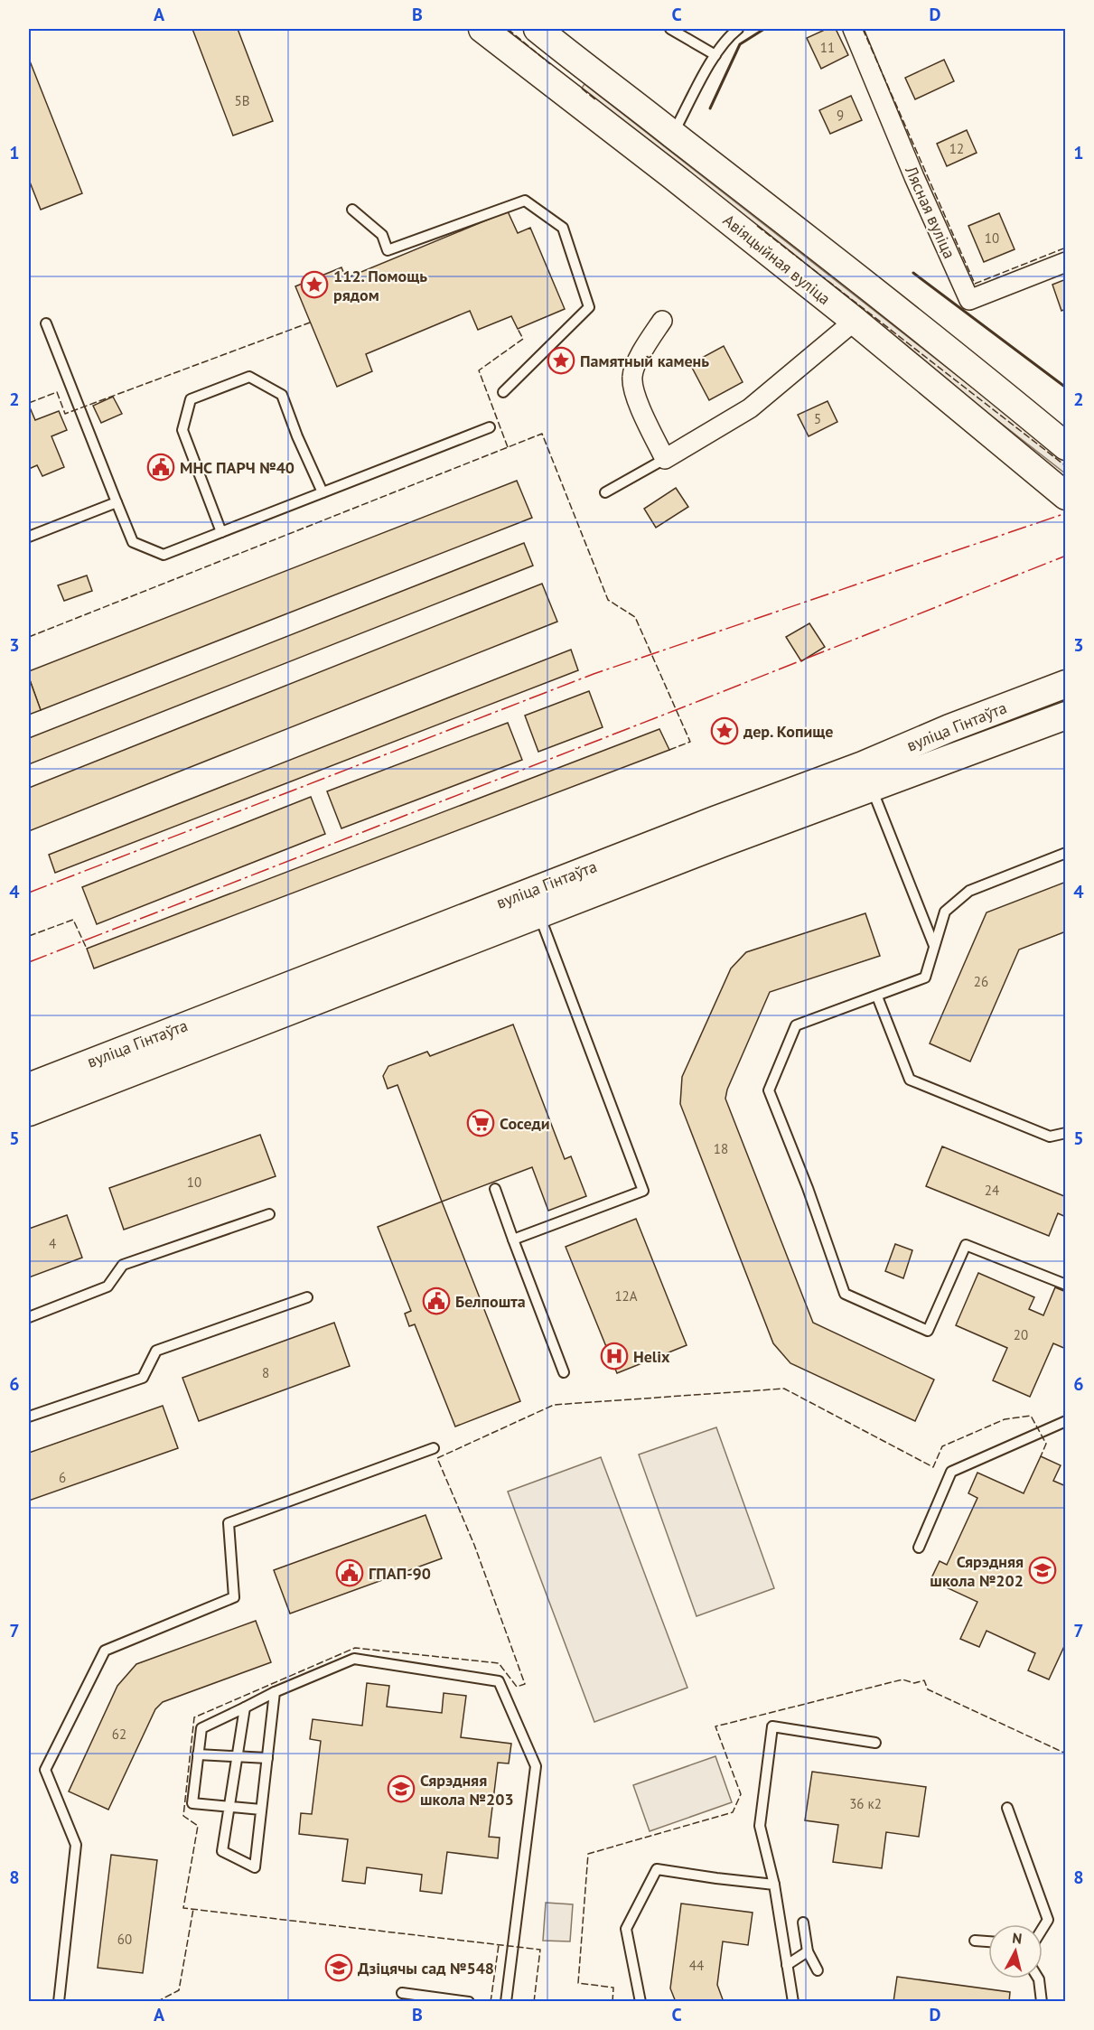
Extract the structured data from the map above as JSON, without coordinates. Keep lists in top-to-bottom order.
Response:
{
  "streets": {
    "main road": ["Авіяцыйная вуліца", "вуліца Гінтаўта"],
    "street": ["Лясная вуліца"]
  },
  "places": {
    "place": ["112. Помощь рядом", "Памятный камень", "дер. Копище"],
    "public building": ["МНС ПАРЧ №40", "Белпошта", "ГПАП-90"],
    "supermarket": ["Соседи"],
    "hospital": ["Helix"],
    "school or university": ["Сярэдняя школа №202", "Сярэдняя школа №203", "Дзіцячы сад №548"]
  },
  "house_numbers": [
    "11",
    "5В",
    "9",
    "12",
    "10",
    "5",
    "26",
    "18",
    "10",
    "24",
    "4",
    "12А",
    "20",
    "8",
    "6",
    "62",
    "36 к2",
    "60",
    "44"
  ],
  "north": "top",
  "grid": {
    "columns": [
      "A",
      "B",
      "C",
      "D"
    ],
    "rows": [
      "1",
      "2",
      "3",
      "4",
      "5",
      "6",
      "7",
      "8"
    ]
  }
}
